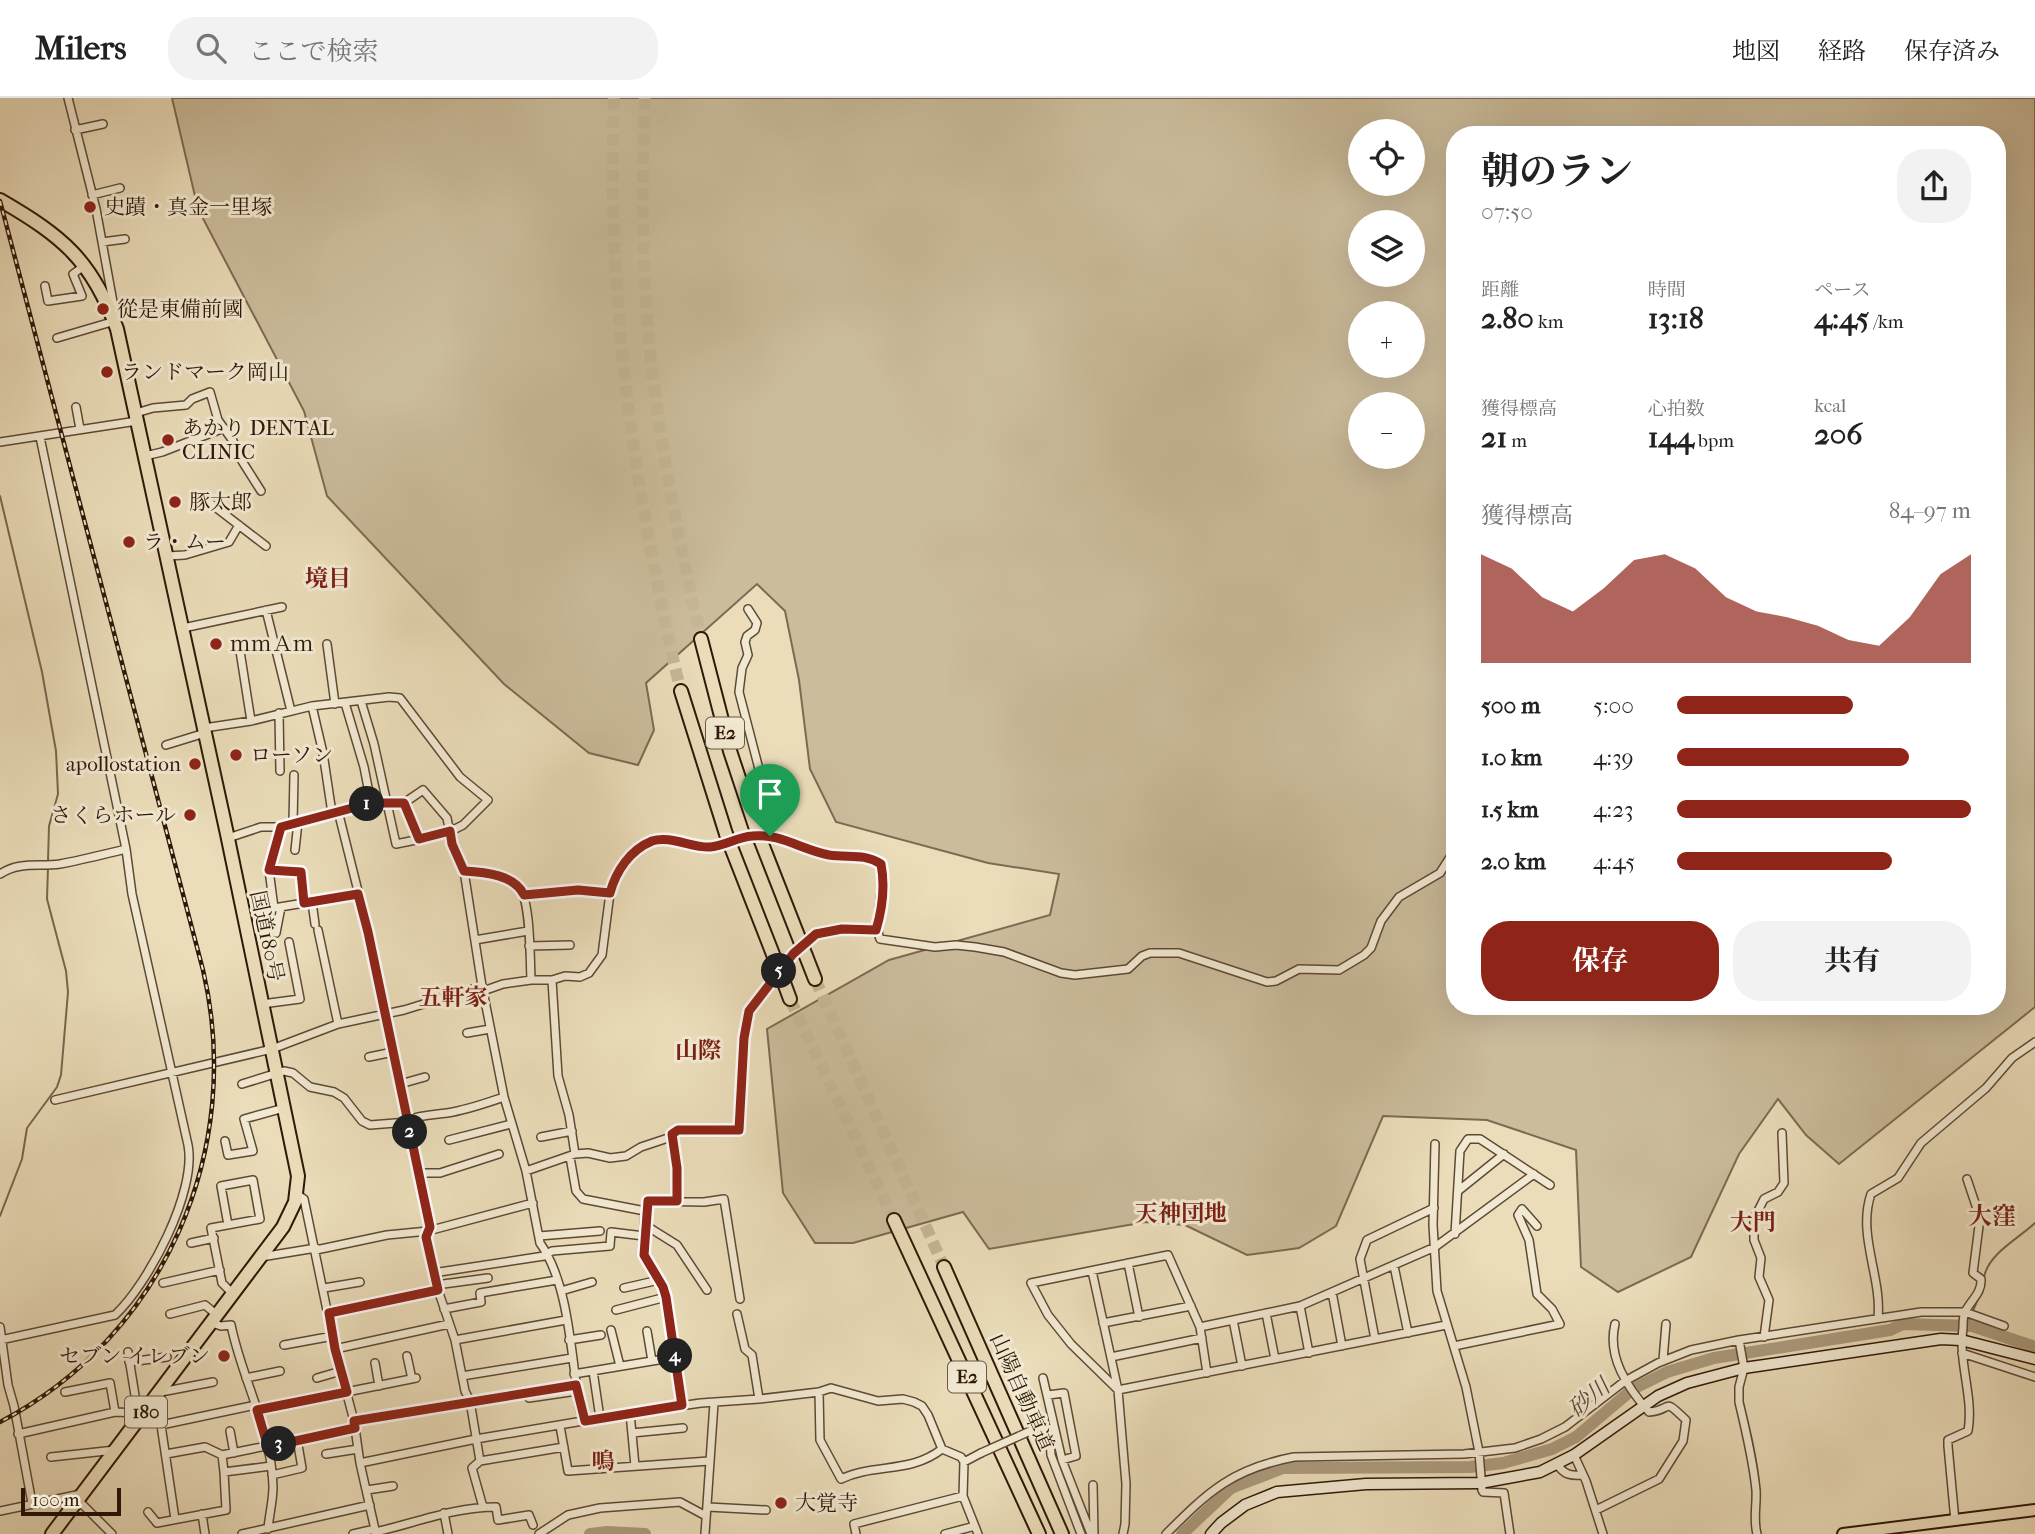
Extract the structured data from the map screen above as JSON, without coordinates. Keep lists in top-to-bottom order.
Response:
{
  "streets": {
    "highway": [
      "E2",
      "国道180号",
      "山陽自動車道",
      "180"
    ]
  },
  "crossings": [
    ["国道180号", "180"]
  ],
  "districts": [
    "境目",
    "五軒家",
    "山際",
    "天神団地",
    "大窪",
    "大門",
    "鳴"
  ],
  "water": ["砂川"],
  "places": [
    "史蹟・真金一里塚",
    "從是東備前國",
    "ランドマーク岡山",
    "あかり DENTAL CLINIC",
    "豚太郎",
    "ラ・ムー",
    "ｍｍＡｍ",
    "ローソン",
    "apollostation",
    "さくらホール",
    "セブン-イレブン",
    "大覚寺"
  ],
  "scale_bar": "100 m",
  "page": {
    "header": "Milers",
    "search": "ここで検索",
    "nav": ["地図", "経路", "保存済み"],
    "map_buttons": ["+", "−"],
    "heading": ["朝のラン", "07:50"],
    "stats": [
      ["距離", "2.80 km"],
      ["時間", "13:18"],
      ["ペース", "4:45 /km"],
      ["獲得標高", "21 m"],
      ["心拍数", "144 bpm"],
      ["kcal", "206"]
    ],
    "chart": ["獲得標高", "84–97 m"],
    "list": [
      {
        "name": "500 m",
        "note": "5:00"
      },
      {
        "name": "1.0 km",
        "note": "4:39"
      },
      {
        "name": "1.5 km",
        "note": "4:23"
      },
      {
        "name": "2.0 km",
        "note": "4:45"
      }
    ],
    "pins": [
      "1",
      "5",
      "2",
      "4",
      "3"
    ],
    "buttons": ["保存", "共有"],
    "scale": "100 m"
  }
}
